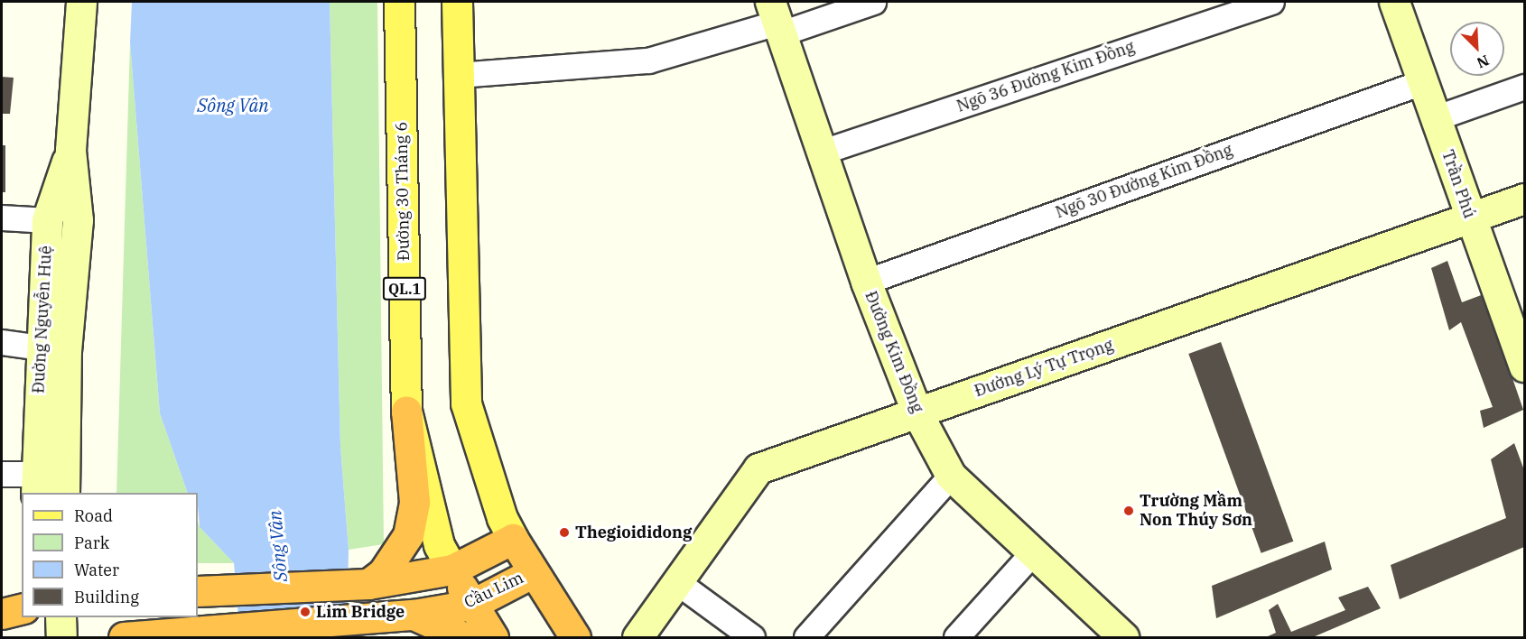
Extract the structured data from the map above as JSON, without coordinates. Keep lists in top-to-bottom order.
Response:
{
  "streets": {
    "highway": ["QL.1", "Cầu Lim"],
    "main road": ["Đường 30 Tháng 6"],
    "street": [
      "Ngõ 36 Đường Kim Đồng",
      "Ngõ 30 Đường Kim Đồng",
      "Trần Phú",
      "Đuờng Nguyễn Huệ",
      "Đường Kim Đồng",
      "Đường Lý Tự Trọng"
    ]
  },
  "crossings": [
    ["Ngõ 36 Đường Kim Đồng", "Đường Kim Đồng"],
    ["Ngõ 30 Đường Kim Đồng", "Trần Phú"],
    ["Ngõ 30 Đường Kim Đồng", "Đường Kim Đồng"],
    ["Trần Phú", "Đường Lý Tự Trọng"],
    ["Đường 30 Tháng 6", "QL.1"],
    ["QL.1", "Cầu Lim"],
    ["Đường Kim Đồng", "Đường Lý Tự Trọng"]
  ],
  "water": ["Sông Vân"],
  "places": ["Trường Mầm Non Thúy Sơn", "Thegioididong", "Lim Bridge"],
  "legend": [
    "Road",
    "Park",
    "Water",
    "Building"
  ],
  "north": "bottom right"
}
